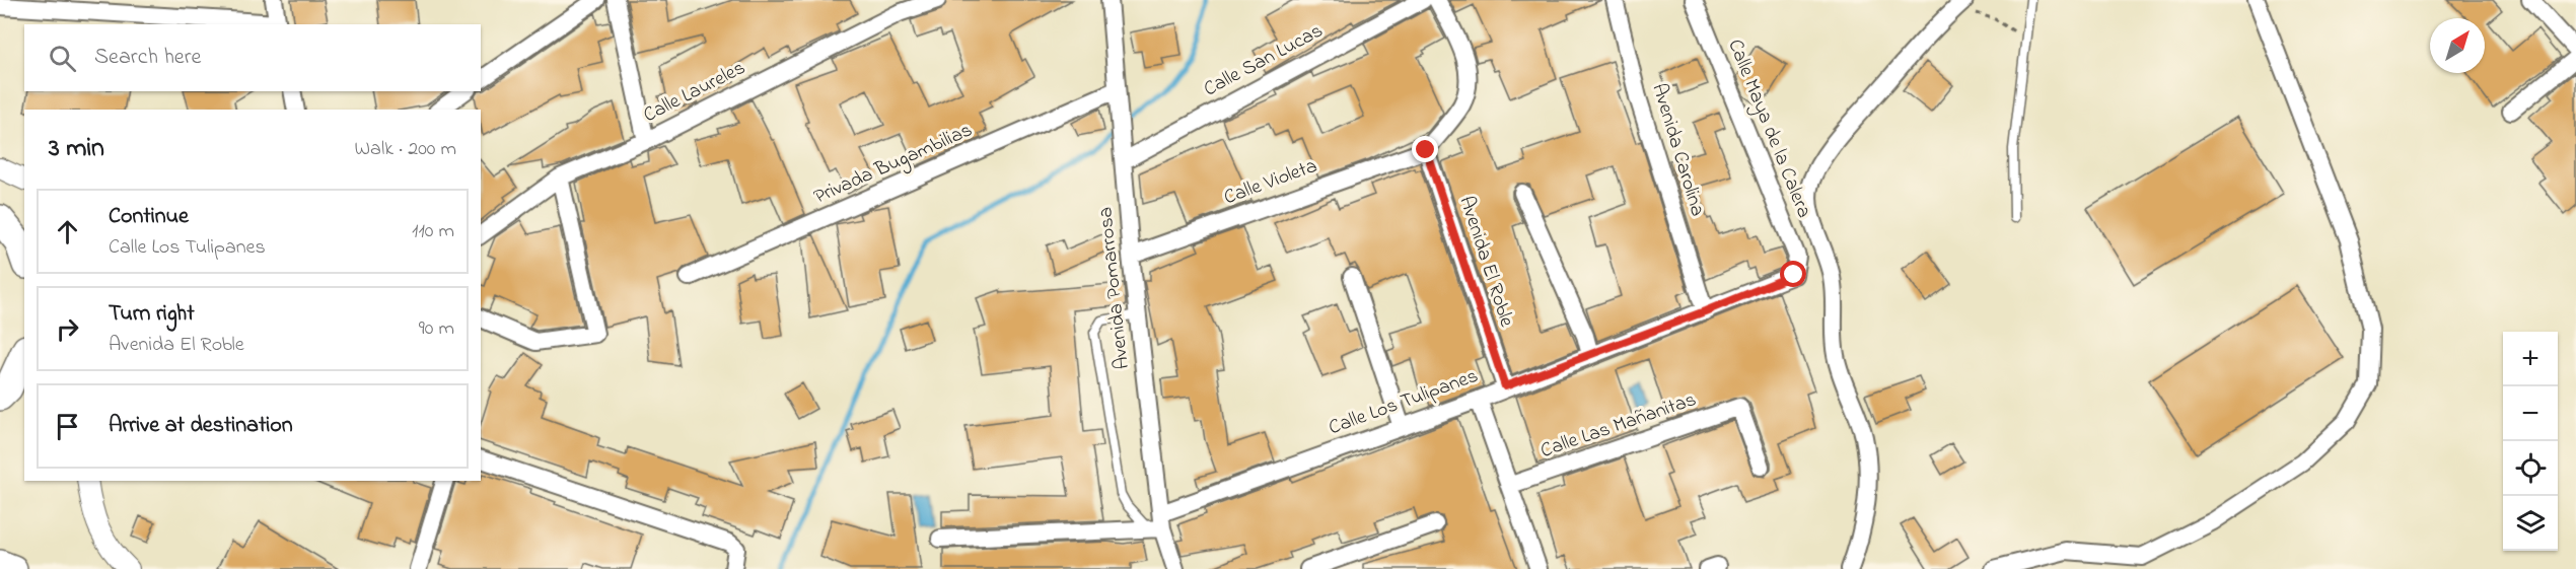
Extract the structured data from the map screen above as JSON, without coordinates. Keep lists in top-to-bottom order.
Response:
{
  "streets": {
    "street": [
      "Calle San Lucas",
      "Calle Laureles",
      "Calle Maya de la Calera",
      "Avenida Carolina",
      "Privada Bugambilias",
      "Calle Violeta",
      "Avenida El Roble",
      "Avenida Pomarrosa",
      "Calle Los Tulipanes",
      "Calle Las Mañanitas"
    ]
  },
  "crossings": [
    ["Calle San Lucas", "Avenida Pomarrosa"],
    ["Calle Maya de la Calera", "Calle Los Tulipanes"],
    ["Avenida Carolina", "Calle Los Tulipanes"],
    ["Privada Bugambilias", "Avenida Pomarrosa"],
    ["Calle Violeta", "Avenida El Roble"],
    ["Calle Violeta", "Avenida Pomarrosa"],
    ["Avenida El Roble", "Calle Los Tulipanes"],
    ["Avenida Pomarrosa", "Calle Los Tulipanes"]
  ],
  "north": "top right",
  "page": {
    "search": "Search here",
    "heading": ["3 min", "Walk · 200 m"],
    "list": [
      ["Continue", "Calle Los Tulipanes", "110 m"],
      ["Turn right", "Avenida El Roble", "90 m"],
      "Arrive at destination"
    ],
    "map_buttons": ["+", "−"]
  }
}
